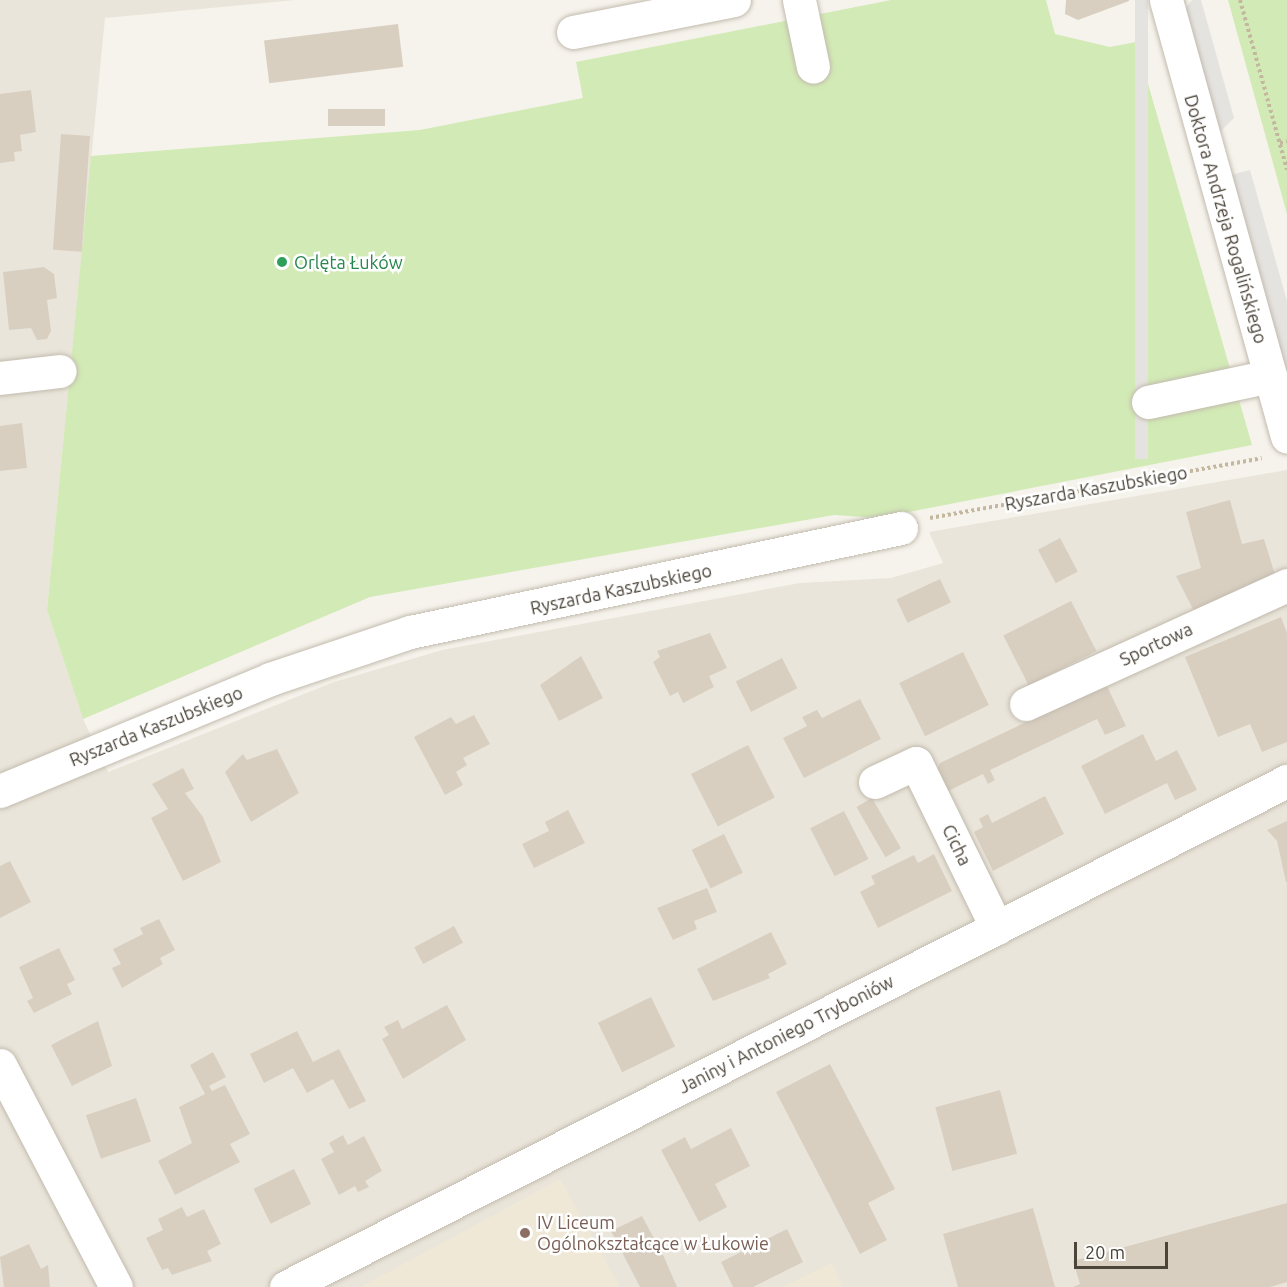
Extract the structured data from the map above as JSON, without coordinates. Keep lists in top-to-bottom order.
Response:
{
  "streets": {
    "street": [
      "Doktora Andrzeja Rogalińskiego",
      "Ryszarda Kaszubskiego",
      "Sportowa",
      "Cicha",
      "Janiny i Antoniego Tryboniów"
    ]
  },
  "crossings": [
    ["Cicha", "Janiny i Antoniego Tryboniów"]
  ],
  "places": ["Orlęta Łuków", "IV Liceum Ogólnokształcące w Łukowie"],
  "scale_bar": "20 m"
}
